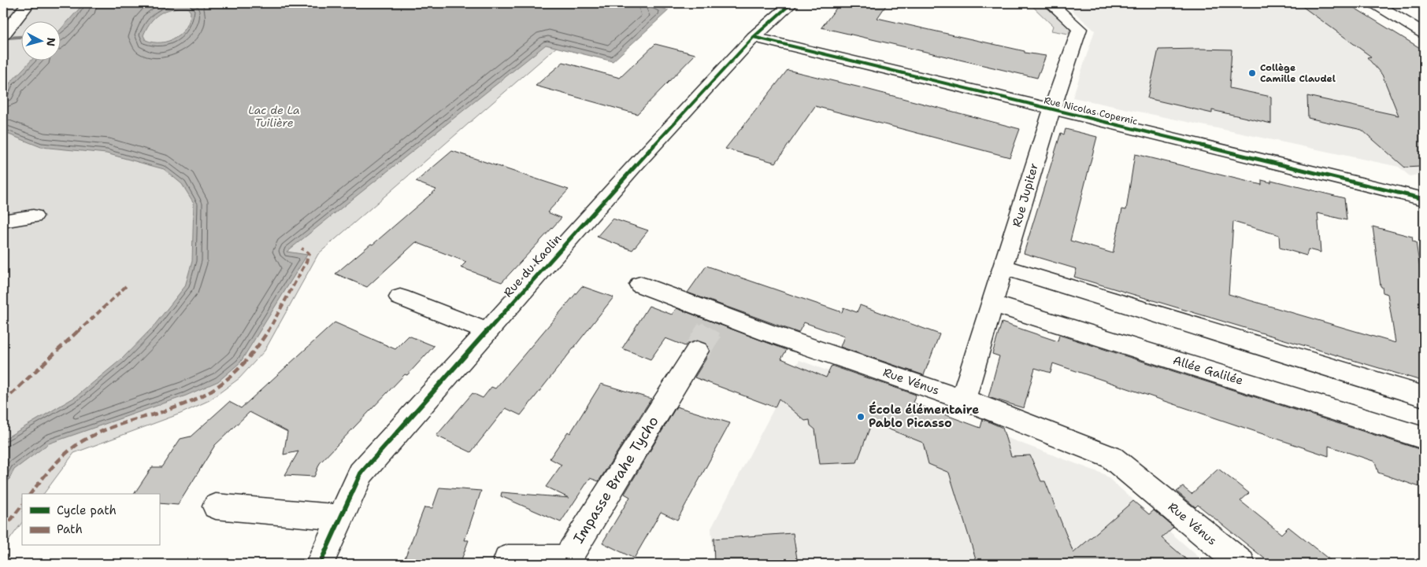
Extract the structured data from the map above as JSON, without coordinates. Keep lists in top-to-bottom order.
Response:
{
  "streets": {
    "street": [
      "Rue Nicolas Copernic",
      "Rue Jupiter",
      "Rue du Kaolin",
      "Allée Galilée",
      "Rue Vénus",
      "Impasse Brahe Tycho"
    ]
  },
  "crossings": [
    ["Rue Nicolas Copernic", "Rue Jupiter"],
    ["Rue Nicolas Copernic", "Rue du Kaolin"],
    ["Rue Jupiter", "Allée Galilée"],
    ["Rue Jupiter", "Rue Vénus"]
  ],
  "water": ["Lac de La Tuilière"],
  "places": ["Collège Camille Claudel", "École élémentaire Pablo Picasso"],
  "legend": ["Cycle path", "Path"],
  "north": "right"
}
